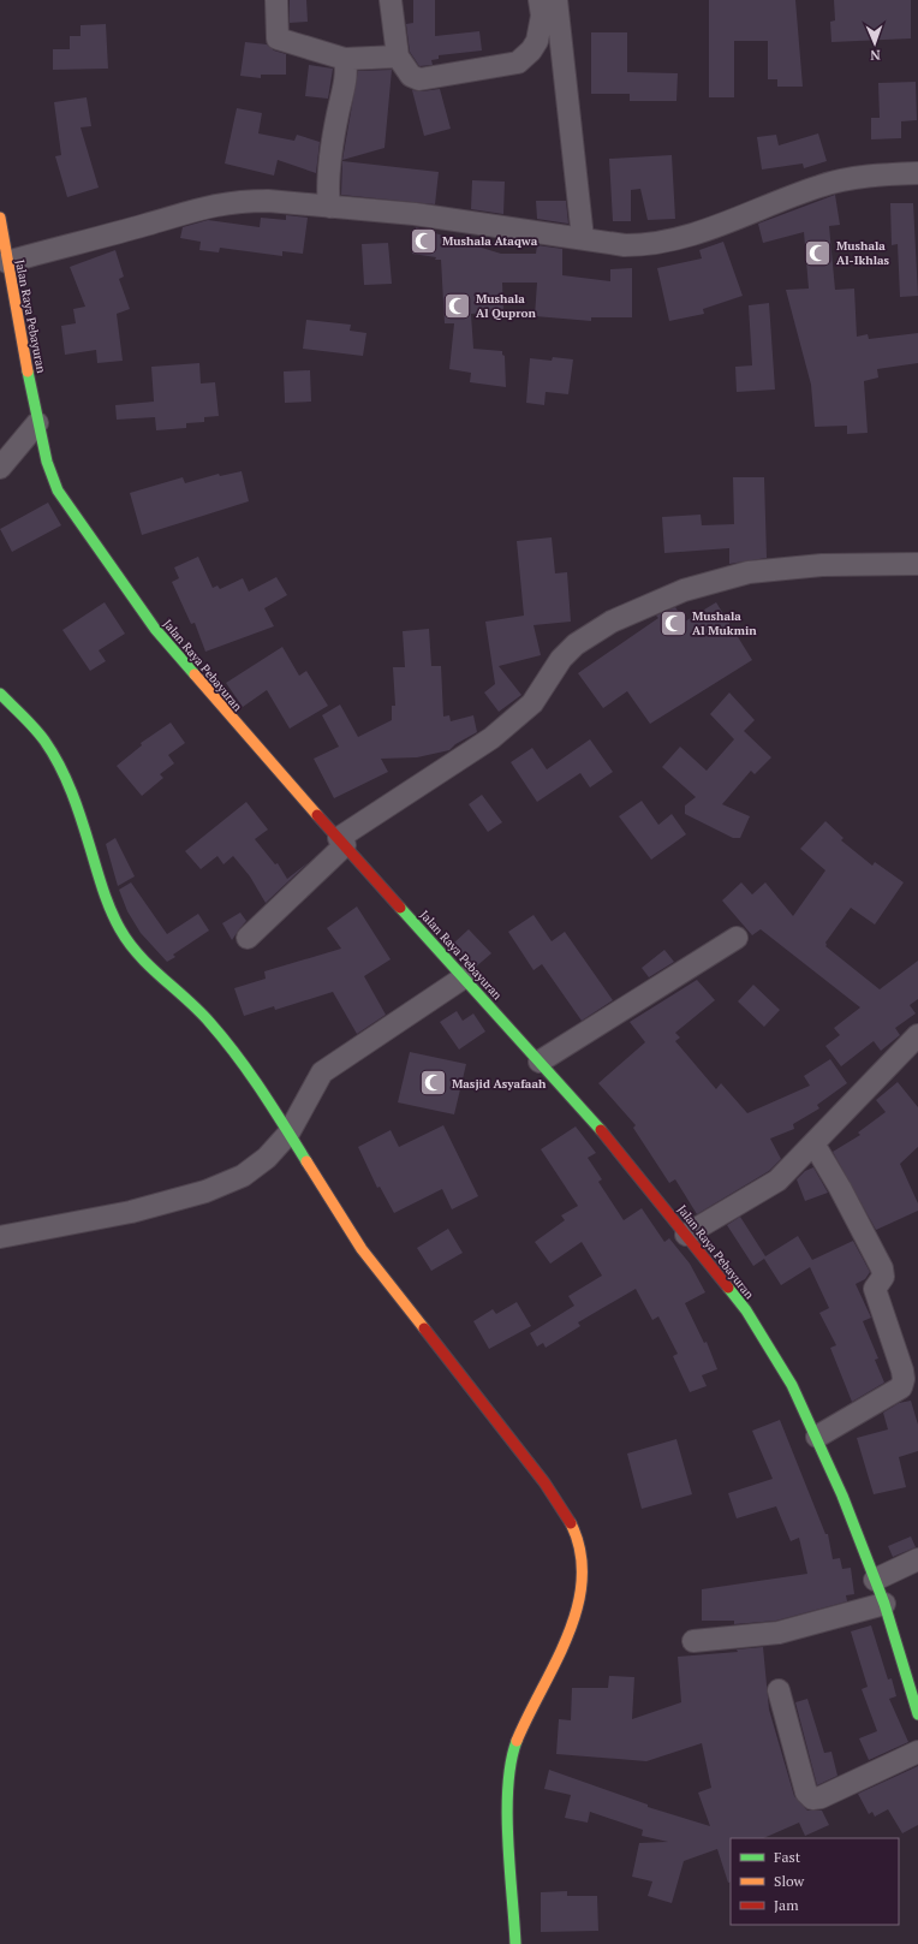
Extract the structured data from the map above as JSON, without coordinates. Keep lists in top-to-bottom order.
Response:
{
  "streets": {
    "main road": ["Jalan Raya Pebayuran"]
  },
  "places": {
    "mosque": [
      "Mushala Ataqwa",
      "Mushala Al-Ikhlas",
      "Mushala Al Qupron",
      "Mushala Al Mukmin",
      "Masjid Asyafaah"
    ]
  },
  "legend": ["Fast", "Slow", "Jam"],
  "north": "bottom"
}
